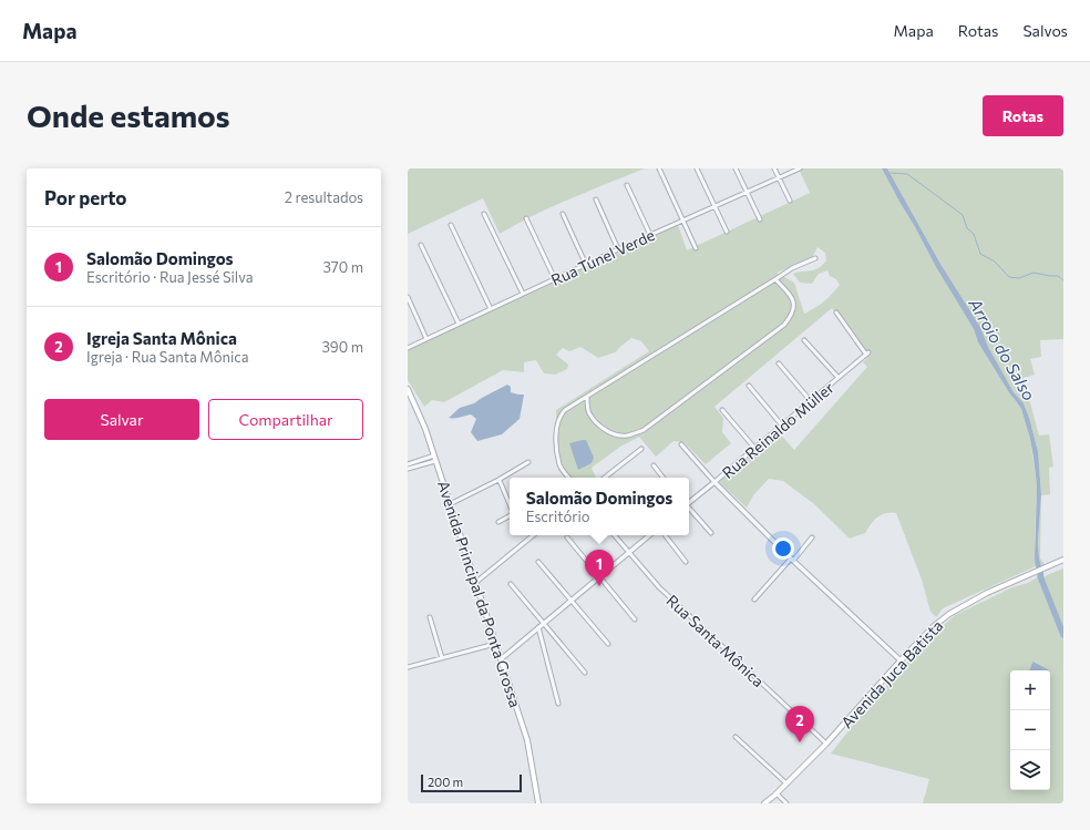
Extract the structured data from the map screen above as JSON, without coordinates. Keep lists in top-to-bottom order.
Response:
{
  "streets": {
    "main road": ["Avenida Principal da Ponta Grossa", "Avenida Juca Batista"],
    "street": ["Rua Túnel Verde", "Rua Reinaldo Müller", "Rua Santa Mônica"]
  },
  "crossings": [
    ["Rua Santa Mônica", "Avenida Juca Batista"]
  ],
  "water": ["Arroio do Salso"],
  "scale_bar": "200 m",
  "page": {
    "header": "Mapa",
    "nav": ["Mapa", "Rotas", "Salvos"],
    "buttons": [
      "Rotas",
      ["Salvar", "Compartilhar"]
    ],
    "title": "Onde estamos",
    "heading": ["Por perto", "2 resultados"],
    "list": [
      {
        "mark": "1",
        "name": "Salomão Domingos",
        "note": "Escritório · Rua Jessé Silva",
        "value": "370 m"
      },
      {
        "mark": "2",
        "name": "Igreja Santa Mônica",
        "note": "Igreja · Rua Santa Mônica",
        "value": "390 m"
      }
    ],
    "popup": ["Salomão Domingos", "Escritório"],
    "pins": ["1", "2"],
    "map_buttons": ["+", "−"],
    "scale": "200 m"
  }
}
